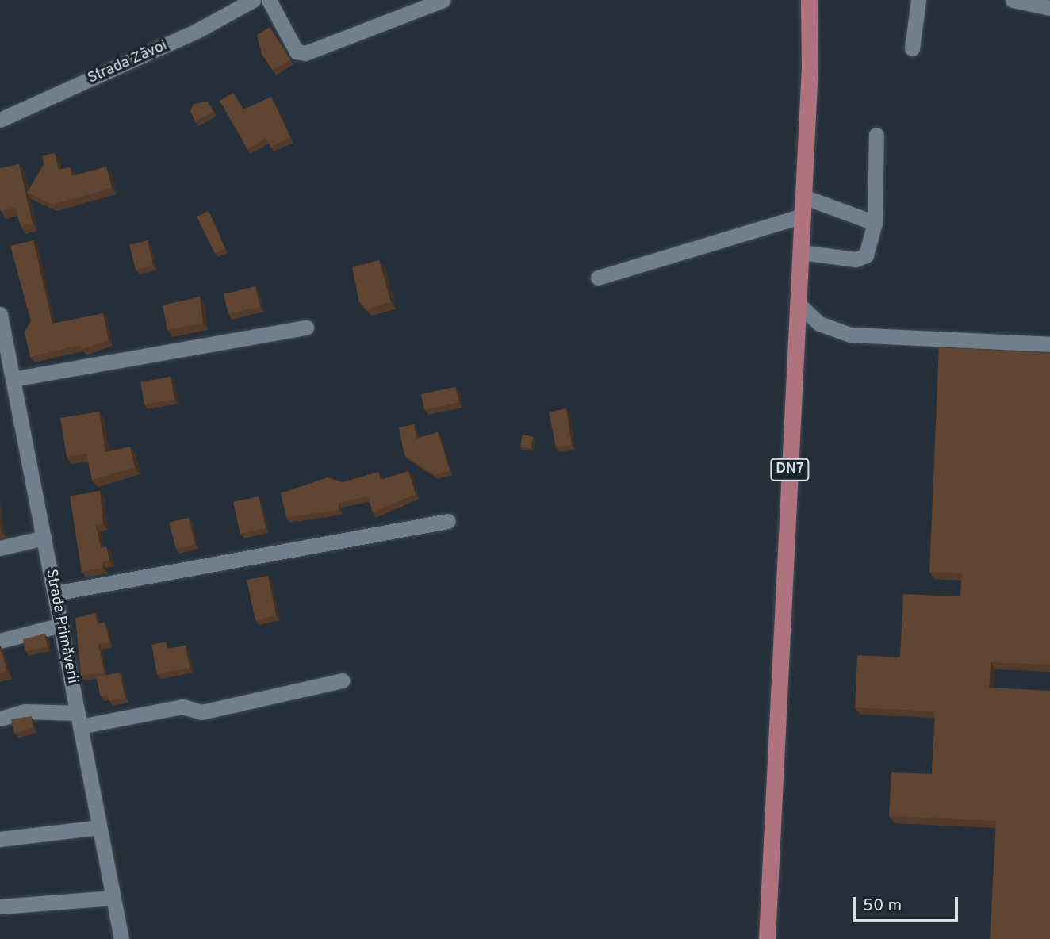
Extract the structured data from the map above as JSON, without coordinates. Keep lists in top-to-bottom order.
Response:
{
  "streets": {
    "main road": ["DN7"],
    "street": ["Strada Zăvoi", "Strada Primăverii"]
  },
  "scale_bar": "50 m"
}
